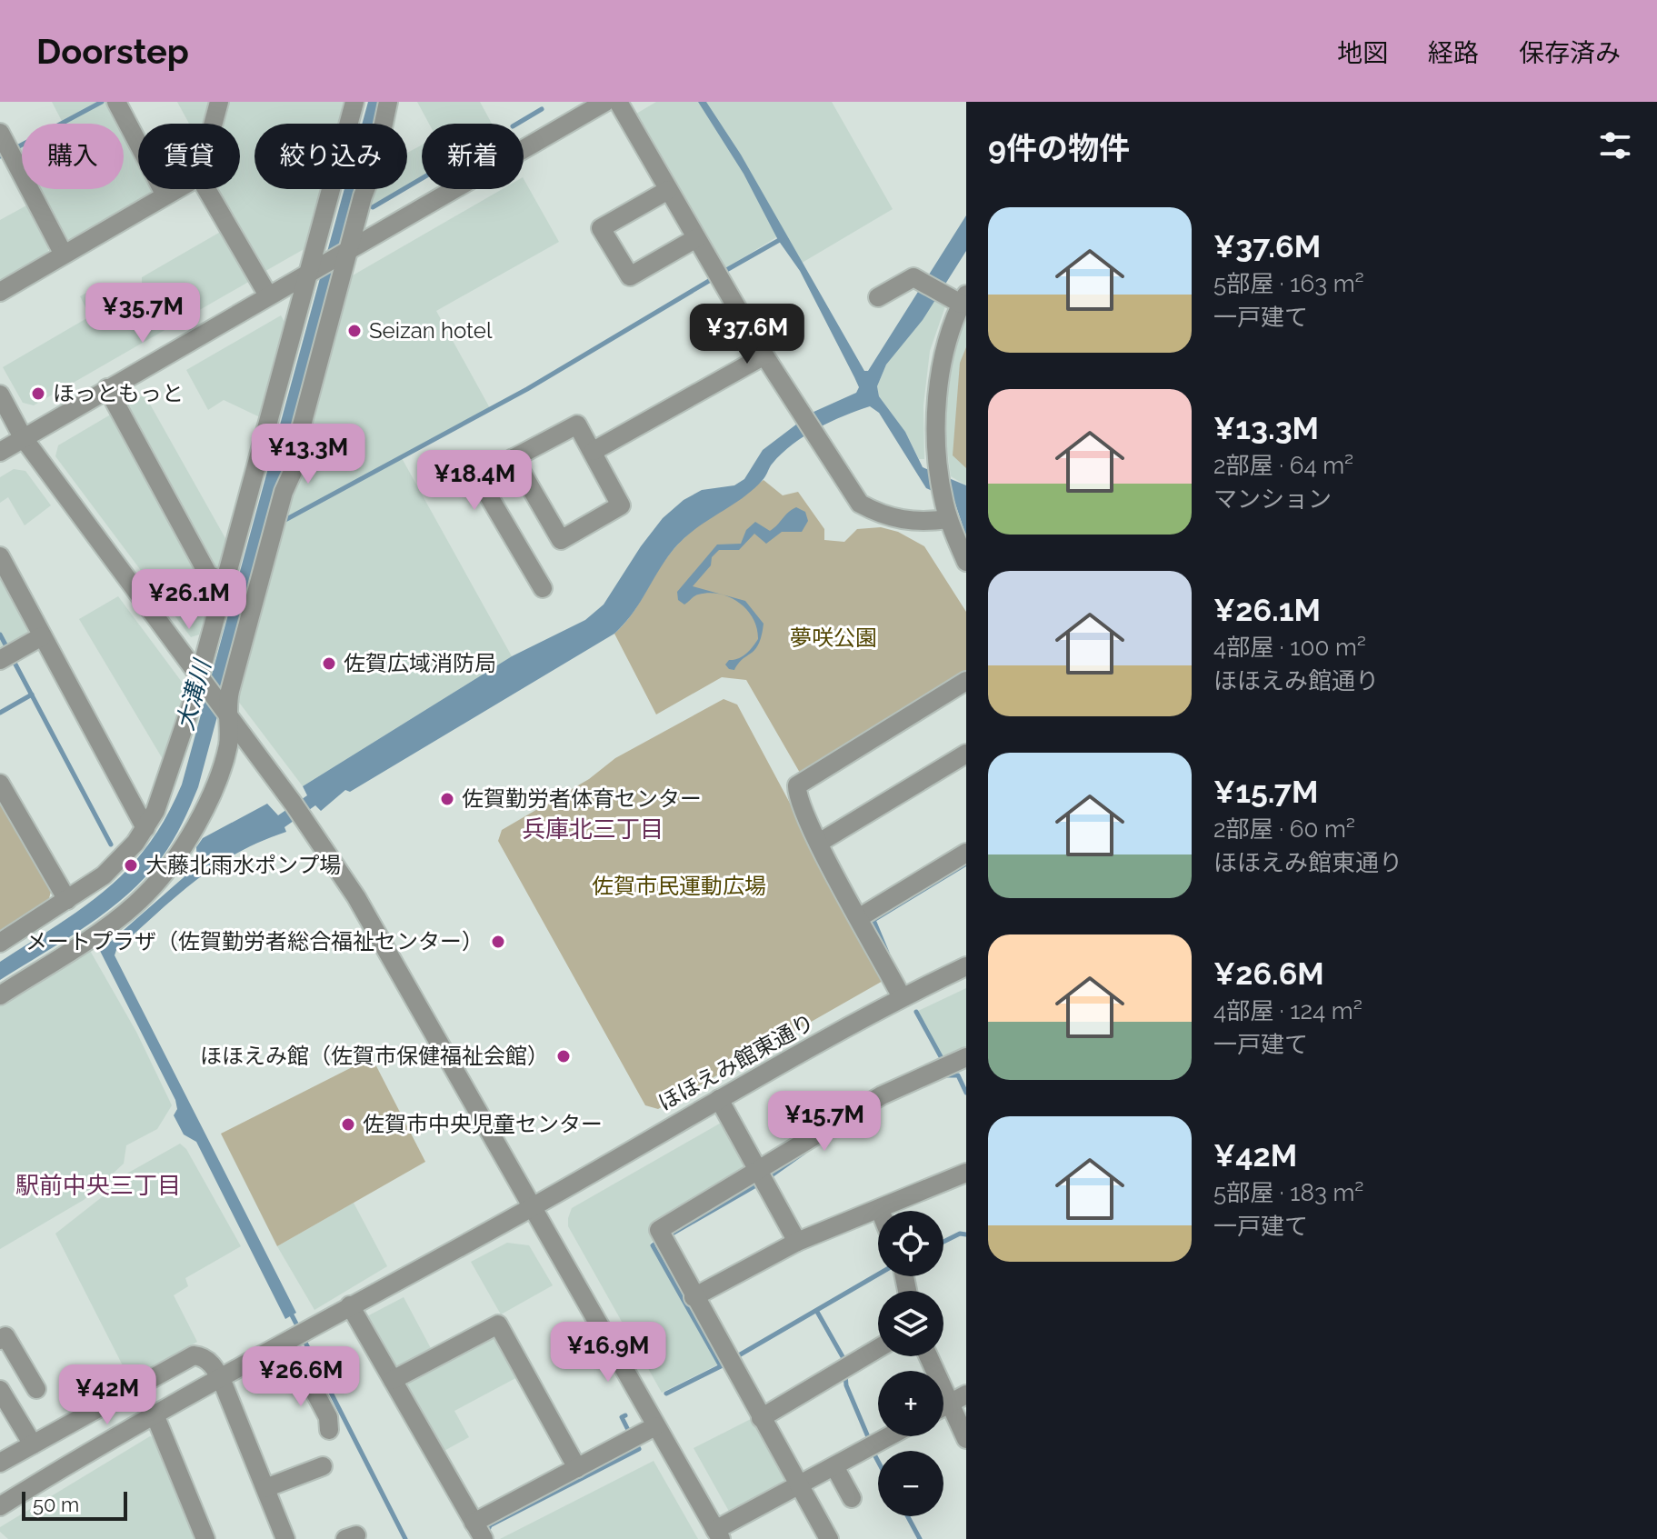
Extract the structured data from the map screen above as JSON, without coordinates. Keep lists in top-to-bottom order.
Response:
{
  "streets": {
    "street": ["ほほえみ館東通り"]
  },
  "districts": ["兵庫北三丁目", "駅前中央三丁目"],
  "water": ["大溝川"],
  "parks": ["夢咲公園", "佐賀市民運動広場"],
  "places": [
    "Seizan hotel",
    "ほっともっと",
    "佐賀広域消防局",
    "佐賀勤労者体育センター",
    "大藤北雨水ポンプ場",
    "メートプラザ（佐賀勤労者総合福祉センター）",
    "ほほえみ館（佐賀市保健福祉会館）",
    "佐賀市中央児童センター"
  ],
  "scale_bar": "50 m",
  "page": {
    "header": "Doorstep",
    "nav": ["地図", "経路", "保存済み"],
    "heading": "9件の物件",
    "chip": [
      "購入",
      "賃貸",
      "絞り込み",
      "新着"
    ],
    "list": [
      {
        "name": "¥37.6M",
        "note": "5部屋 · 163 m² · 一戸建て"
      },
      {
        "name": "¥13.3M",
        "note": "2部屋 · 64 m² · マンション"
      },
      {
        "name": "¥26.1M",
        "note": "4部屋 · 100 m² · ほほえみ館通り"
      },
      {
        "name": "¥15.7M",
        "note": "2部屋 · 60 m² · ほほえみ館東通り"
      },
      {
        "name": "¥26.6M",
        "note": "4部屋 · 124 m² · 一戸建て"
      },
      {
        "name": "¥42M",
        "note": "5部屋 · 183 m² · 一戸建て"
      }
    ],
    "price": [
      "¥35.7M",
      "¥37.6M",
      "¥13.3M",
      "¥18.4M",
      "¥26.1M",
      "¥15.7M",
      "¥16.9M",
      "¥26.6M",
      "¥42M"
    ],
    "map_buttons": ["+", "−"],
    "scale": "50 m"
  }
}
